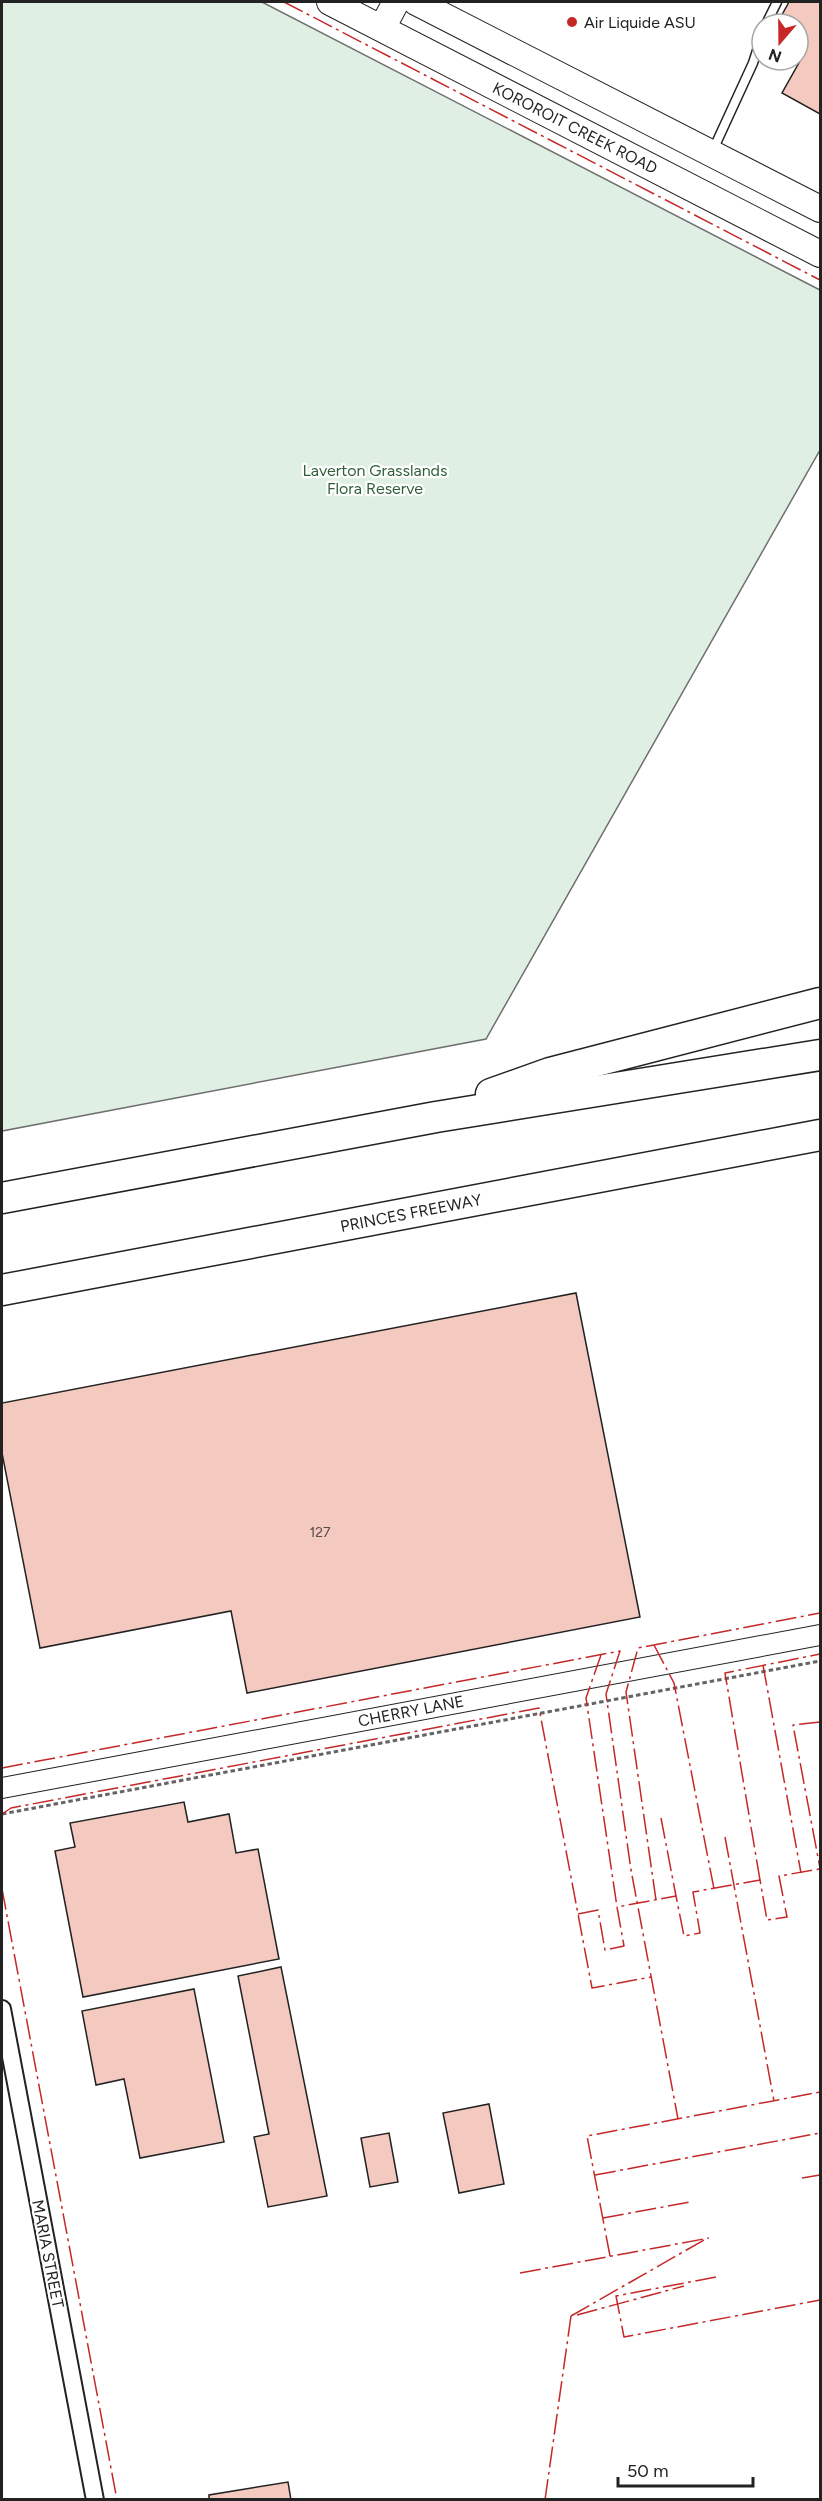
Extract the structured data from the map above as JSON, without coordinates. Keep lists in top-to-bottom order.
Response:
{
  "streets": {
    "highway": ["PRINCES FREEWAY"],
    "main road": ["KOROROIT CREEK ROAD"],
    "street": ["CHERRY LANE", "MARIA STREET"]
  },
  "parks": ["Laverton Grasslands Flora Reserve"],
  "places": ["Air Liquide ASU"],
  "house_numbers": ["127"],
  "scale_bar": "50 m",
  "north": "bottom"
}
